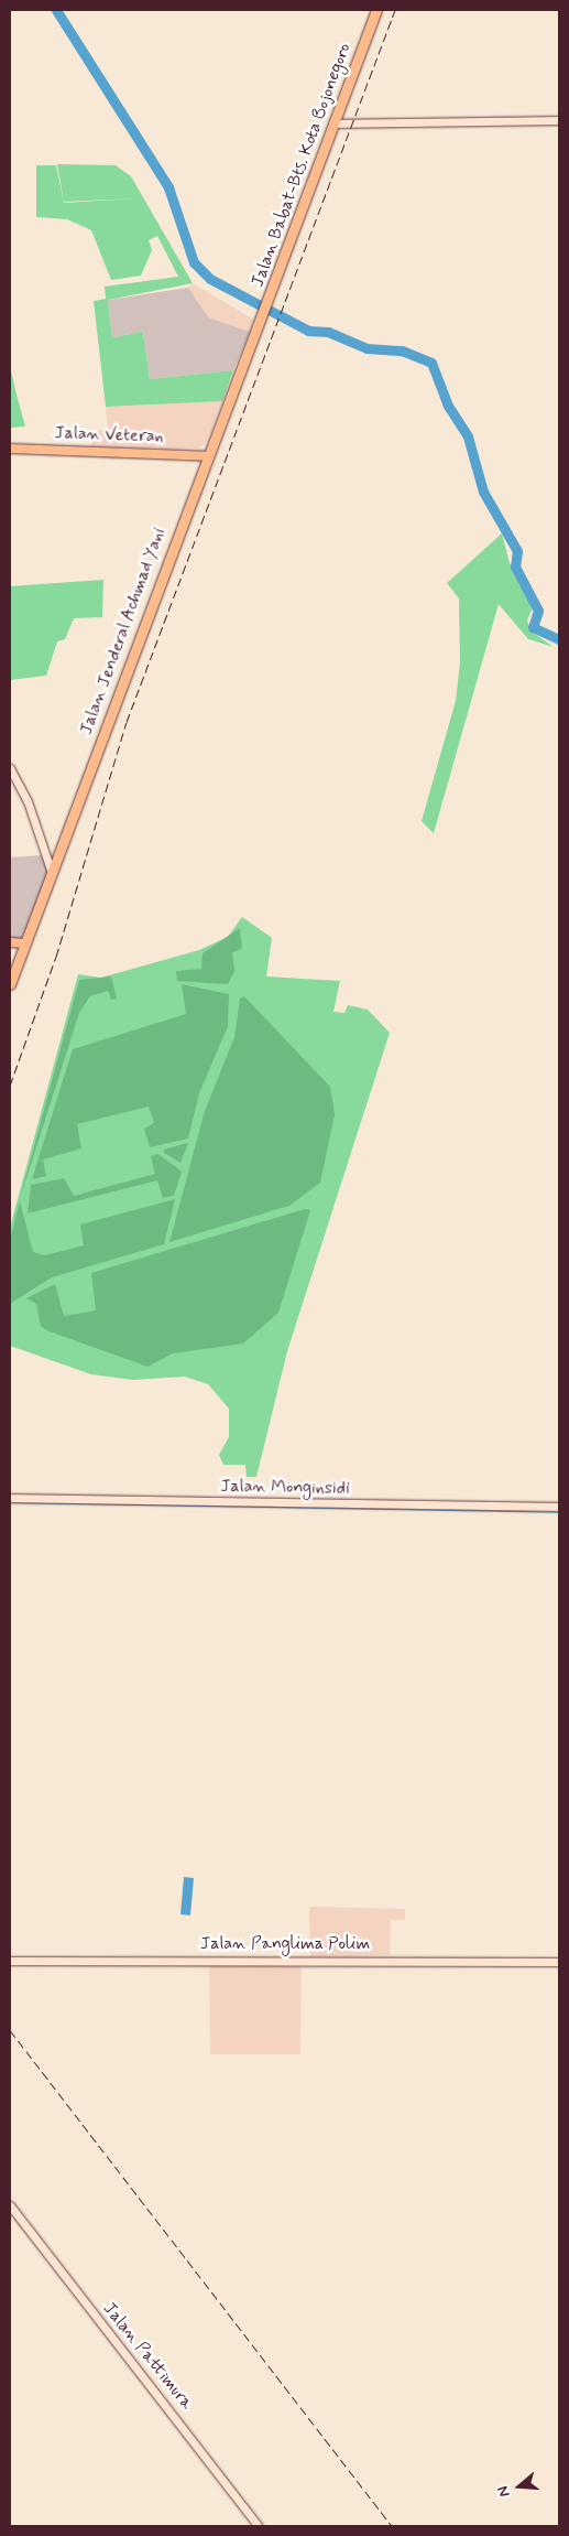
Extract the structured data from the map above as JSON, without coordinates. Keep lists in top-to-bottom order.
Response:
{
  "streets": {
    "highway": ["Jalan Babat-Bts. Kota Bojonegoro", "Jalan Jenderal Achmad Yani"],
    "main road": [
      "Jalan Veteran",
      "Jalan Monginsidi",
      "Jalan Panglima Polim",
      "Jalan Pattimura"
    ]
  },
  "crossings": [
    ["Jalan Babat-Bts. Kota Bojonegoro", "Jalan Jenderal Achmad Yani"],
    ["Jalan Veteran", "Jalan Jenderal Achmad Yani"]
  ],
  "north": "left"
}
